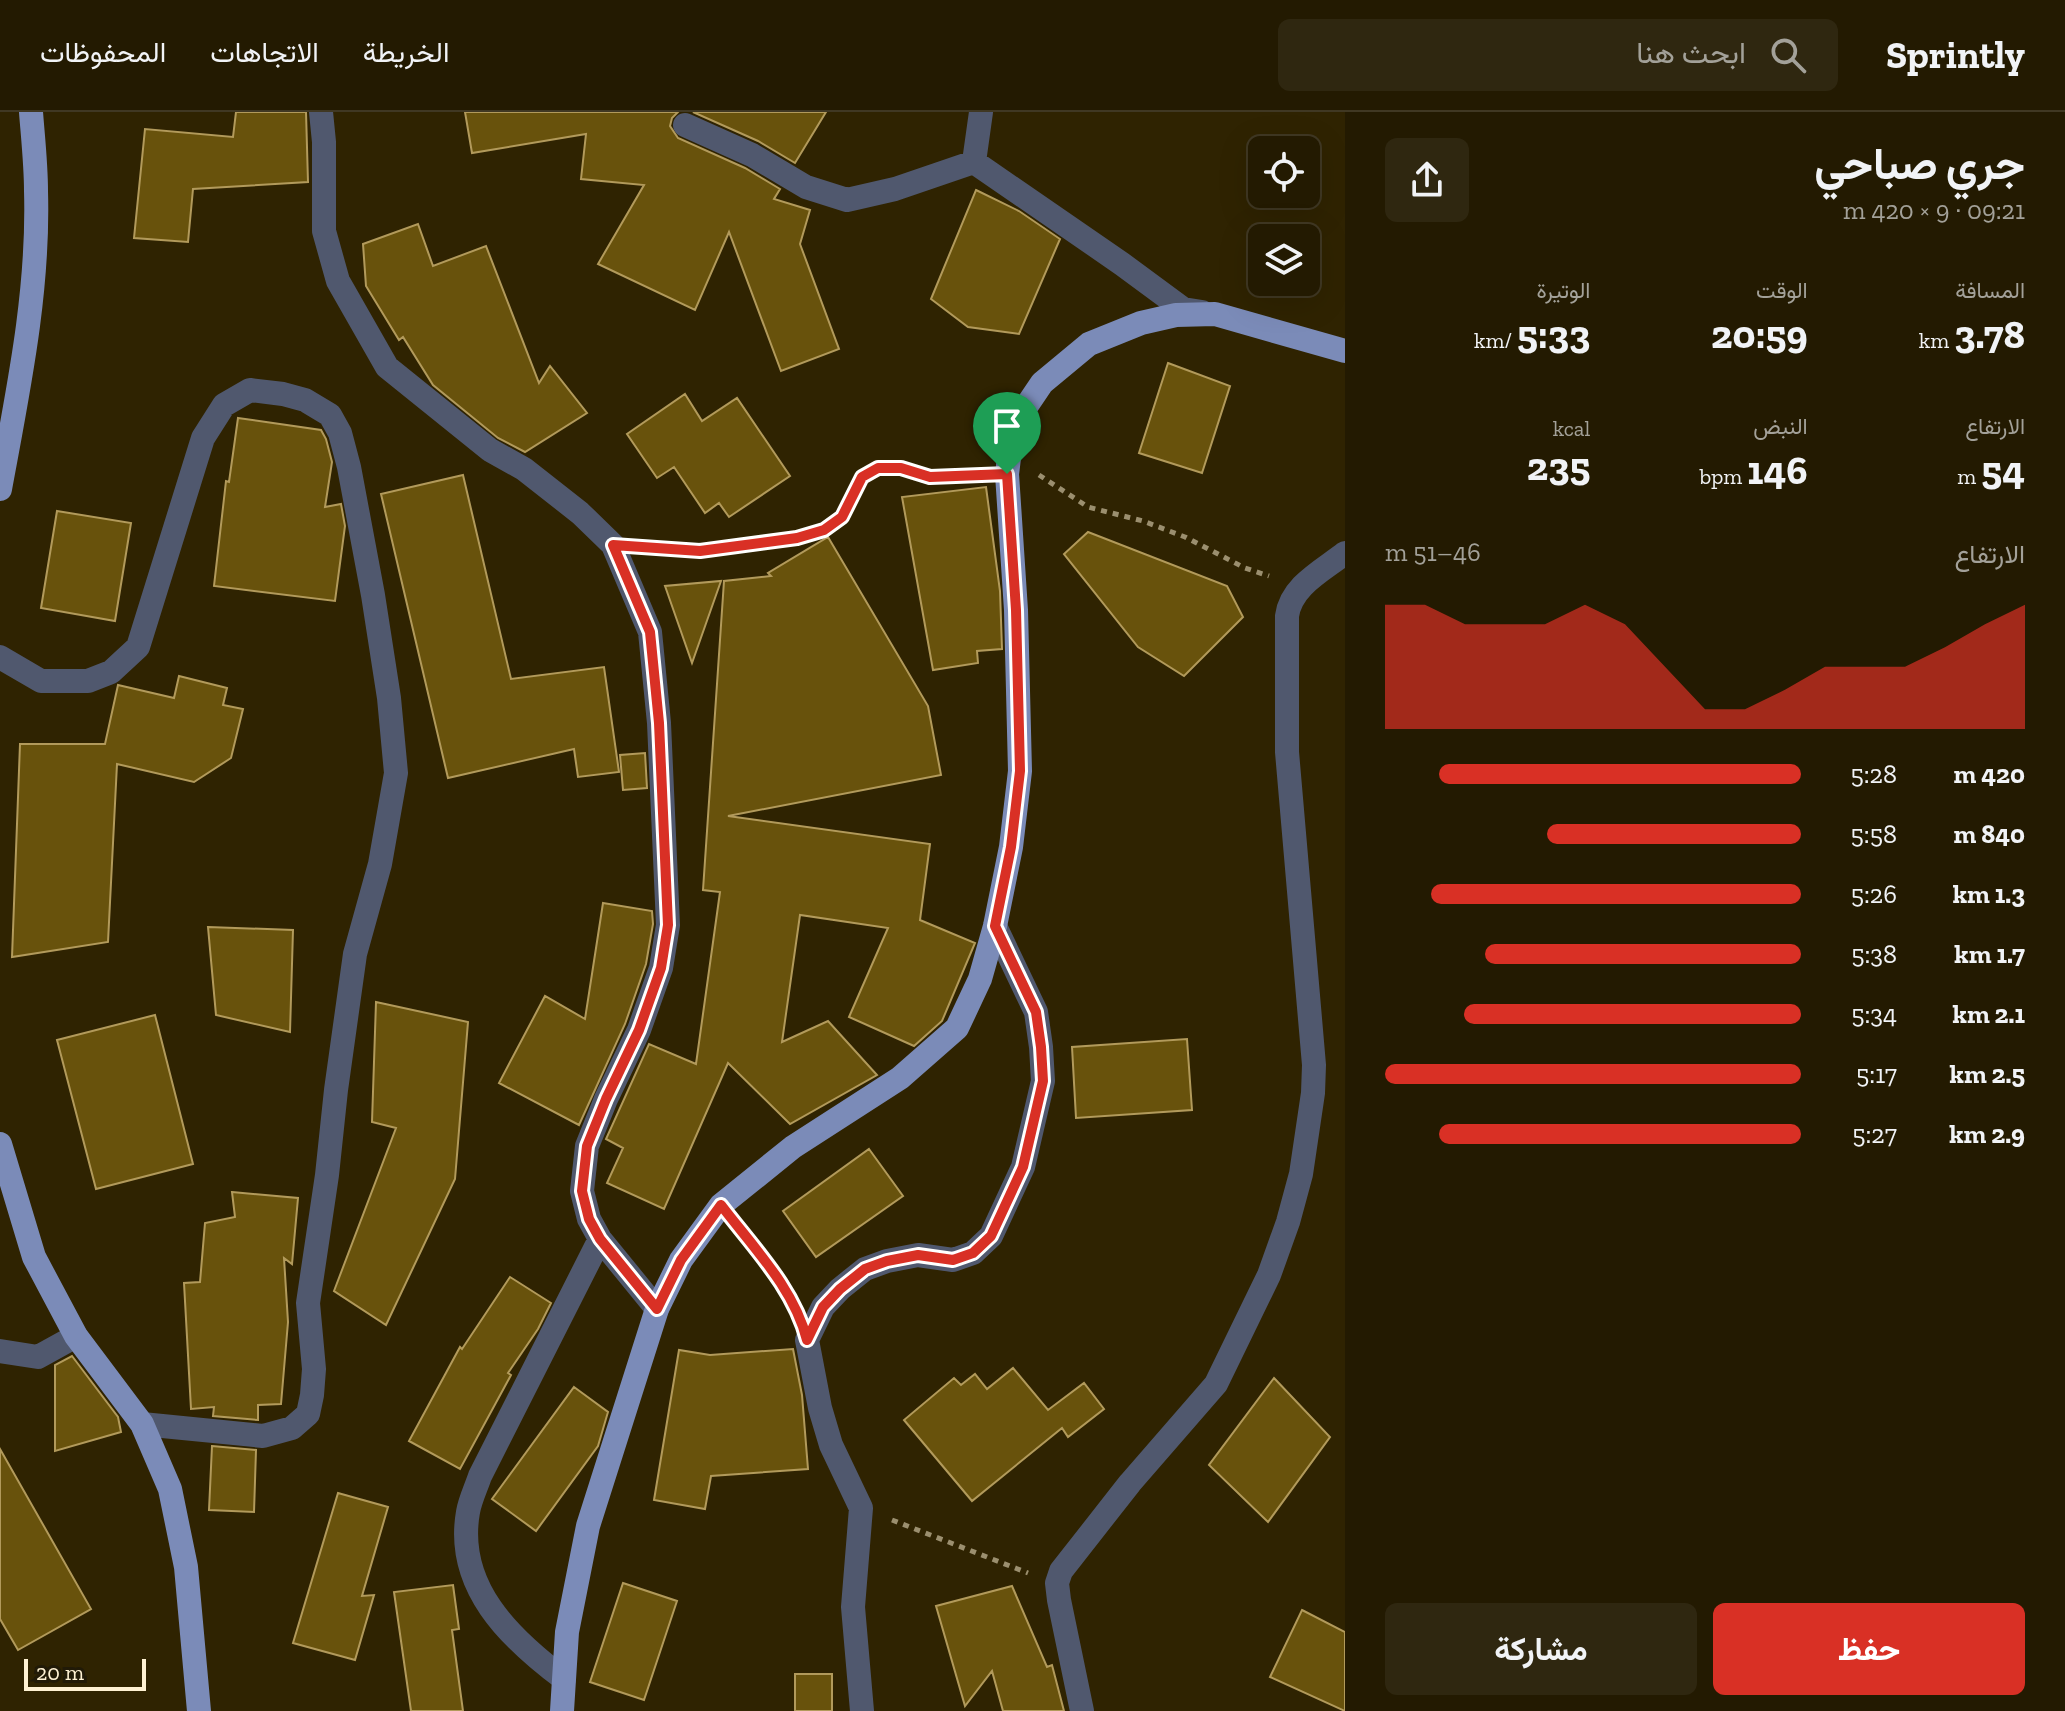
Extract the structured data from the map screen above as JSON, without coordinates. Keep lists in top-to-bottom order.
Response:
{
  "scale_bar": "20 m",
  "page": {
    "header": "Sprintly",
    "search": "ابحث هنا",
    "nav": ["الخريطة", "الاتجاهات", "المحفوظات"],
    "heading": ["جري صباحي", "09:21 · 9 × 420 m"],
    "stats": [
      ["المسافة", "3.78 km"],
      ["الوقت", "20:59"],
      ["الوتيرة", "5:33 /km"],
      ["الارتفاع", "54 m"],
      ["النبض", "146 bpm"],
      ["kcal", "235"]
    ],
    "chart": ["الارتفاع", "46–51 m"],
    "list": [
      {
        "name": "420 m",
        "note": "5:28"
      },
      {
        "name": "840 m",
        "note": "5:58"
      },
      {
        "name": "1.3 km",
        "note": "5:26"
      },
      {
        "name": "1.7 km",
        "note": "5:38"
      },
      {
        "name": "2.1 km",
        "note": "5:34"
      },
      {
        "name": "2.5 km",
        "note": "5:17"
      },
      {
        "name": "2.9 km",
        "note": "5:27"
      }
    ],
    "buttons": ["حفظ", "مشاركة"],
    "scale": "20 m"
  }
}
